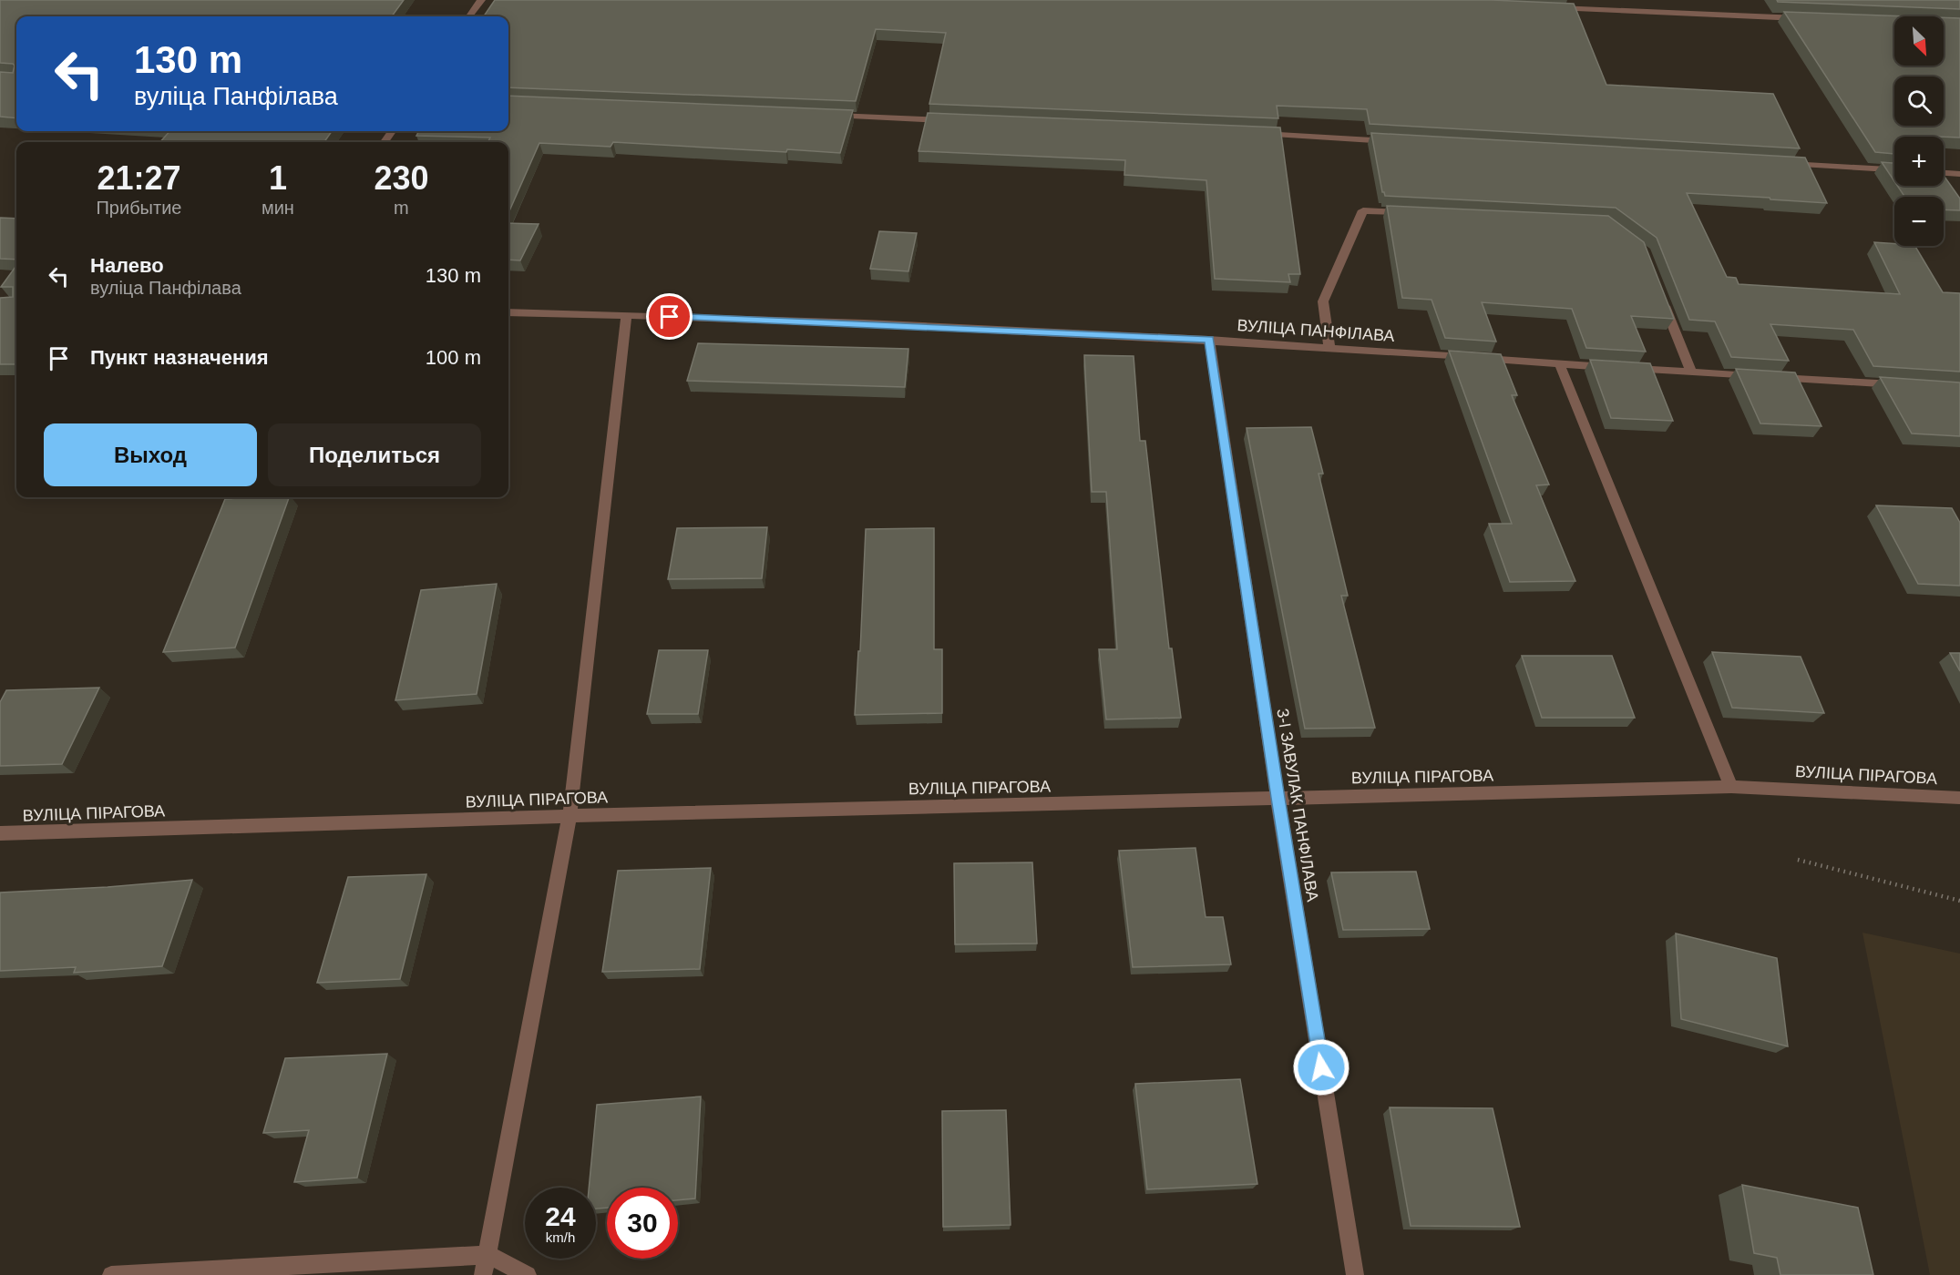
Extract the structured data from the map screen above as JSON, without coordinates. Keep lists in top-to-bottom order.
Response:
{
  "streets": {
    "street": ["ВУЛІЦА ПАНФІЛАВА", "ВУЛІЦА ПІРАГОВА", "3-І ЗАВУЛАК ПАНФІЛАВА"]
  },
  "crossings": [
    ["ВУЛІЦА ПАНФІЛАВА", "3-І ЗАВУЛАК ПАНФІЛАВА"],
    ["ВУЛІЦА ПІРАГОВА", "3-І ЗАВУЛАК ПАНФІЛАВА"]
  ],
  "north": "bottom right",
  "page": {
    "map_buttons": ["+", "−"],
    "turn": ["130 m", "вуліца Панфілава"],
    "eta": [
      "21:27",
      "Прибытие",
      "1",
      "мин",
      "230",
      "m"
    ],
    "list": [
      {
        "name": "Налево",
        "note": "вуліца Панфілава",
        "value": "130 m"
      },
      {
        "name": "Пункт назначения",
        "value": "100 m"
      }
    ],
    "buttons": ["Выход", "Поделиться"],
    "speed": "24 km/h",
    "limit": "30"
  }
}
